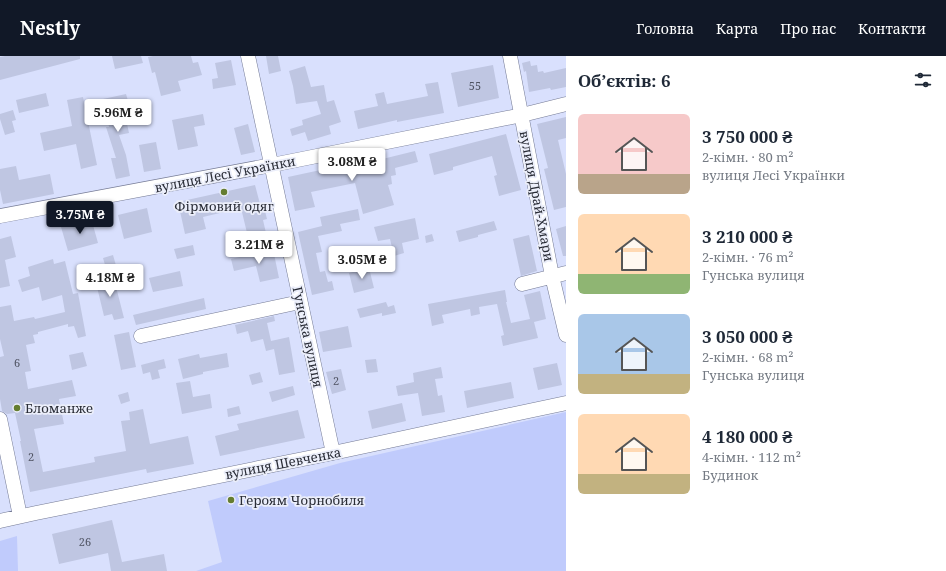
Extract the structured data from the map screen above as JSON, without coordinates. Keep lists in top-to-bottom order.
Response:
{
  "streets": {
    "street": [
      "вулиця Лесі Українки",
      "вулиця Драй-Хмари",
      "Гунська вулиця",
      "вулиця Шевченка"
    ]
  },
  "crossings": [
    ["вулиця Лесі Українки", "вулиця Драй-Хмари"],
    ["вулиця Лесі Українки", "Гунська вулиця"],
    ["Гунська вулиця", "вулиця Шевченка"]
  ],
  "places": ["Фірмовий одяг", "Бломанже", "Героям Чорнобиля"],
  "house_numbers": [
    "55",
    "6",
    "2",
    "2",
    "26"
  ],
  "page": {
    "header": "Nestly",
    "nav": [
      "Головна",
      "Карта",
      "Про нас",
      "Контакти"
    ],
    "heading": "Об’єктів: 6",
    "price": [
      "5.96M ₴",
      "3.08M ₴",
      "3.75M ₴",
      "3.21M ₴",
      "3.05M ₴",
      "4.18M ₴"
    ],
    "list": [
      {
        "name": "3 750 000 ₴",
        "note": "2-кімн. · 80 m² · вулиця Лесі Українки"
      },
      {
        "name": "3 210 000 ₴",
        "note": "2-кімн. · 76 m² · Гунська вулиця"
      },
      {
        "name": "3 050 000 ₴",
        "note": "2-кімн. · 68 m² · Гунська вулиця"
      },
      {
        "name": "4 180 000 ₴",
        "note": "4-кімн. · 112 m² · Будинок"
      }
    ]
  }
}
